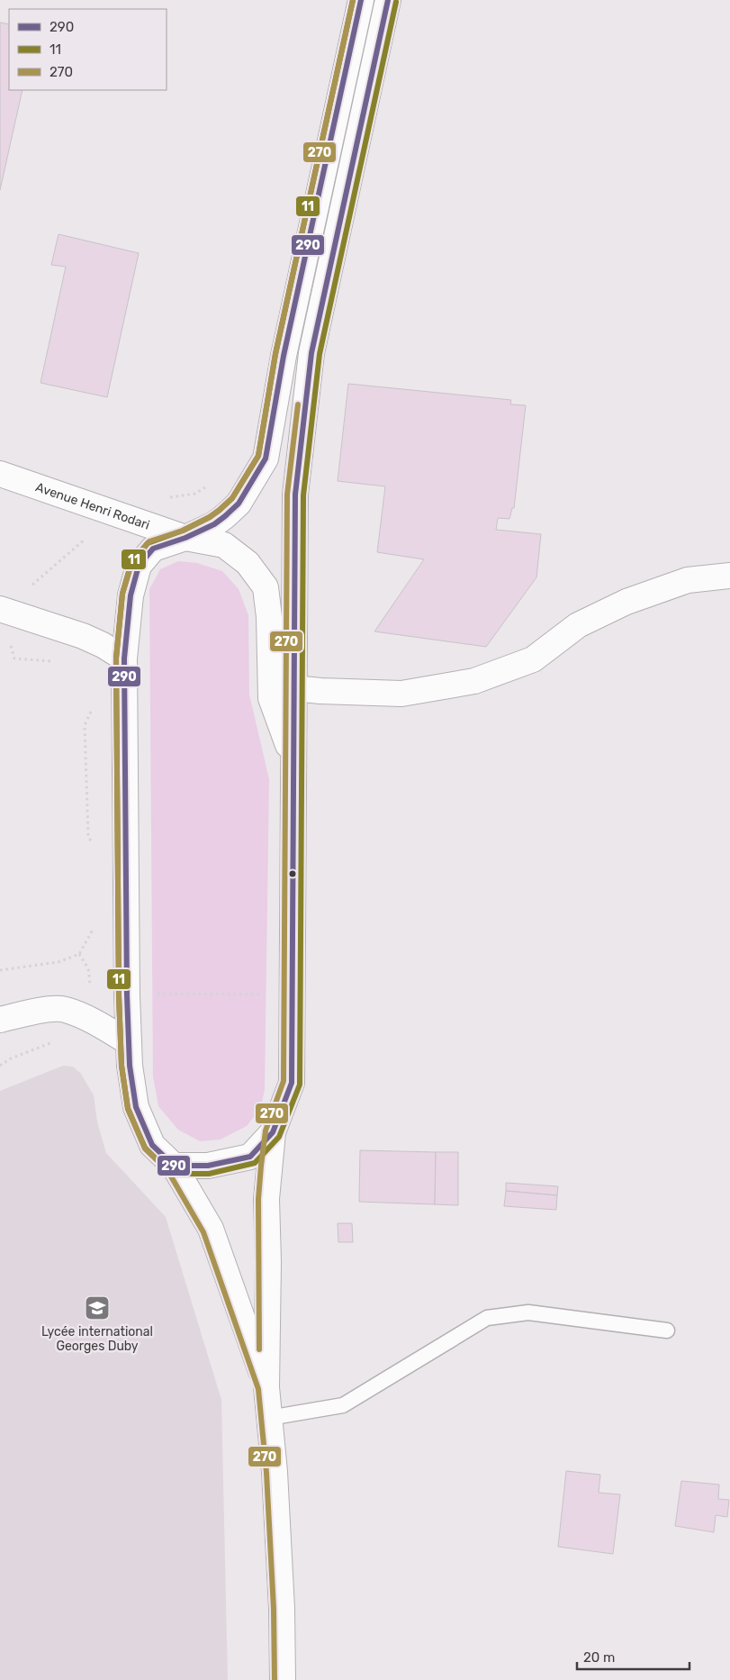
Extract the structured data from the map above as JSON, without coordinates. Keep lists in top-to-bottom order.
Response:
{
  "streets": {
    "main road": ["Avenue Henri Rodari"]
  },
  "places": {
    "school or university": ["Lycée international Georges Duby"]
  },
  "lines": ["transit line 290", "transit line 11", "transit line 270"],
  "legend": ["290", "11", "270"],
  "scale_bar": "20 m"
}
